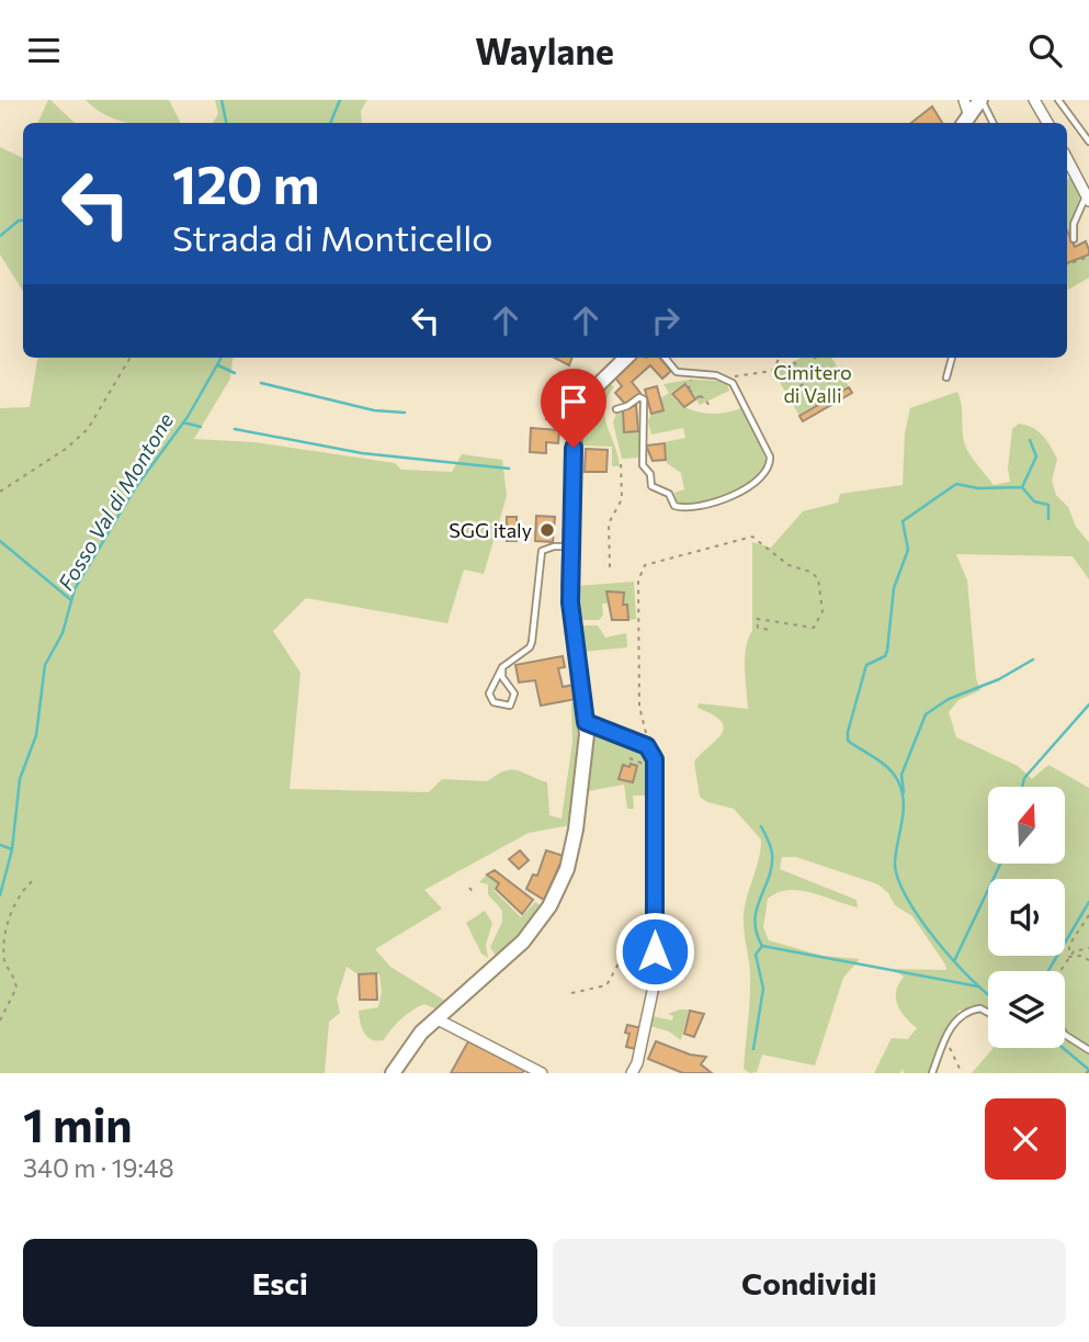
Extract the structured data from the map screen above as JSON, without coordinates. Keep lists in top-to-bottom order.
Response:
{
  "water": ["Fosso Val di Montone"],
  "parks": ["Cimitero di Valli"],
  "places": ["SGG italy"],
  "north": "top",
  "page": {
    "header": "Waylane",
    "turn": ["120 m", "Strada di Monticello"],
    "heading": ["1 min", "340 m · 19:48"],
    "buttons": ["Esci", "Condividi"]
  }
}
